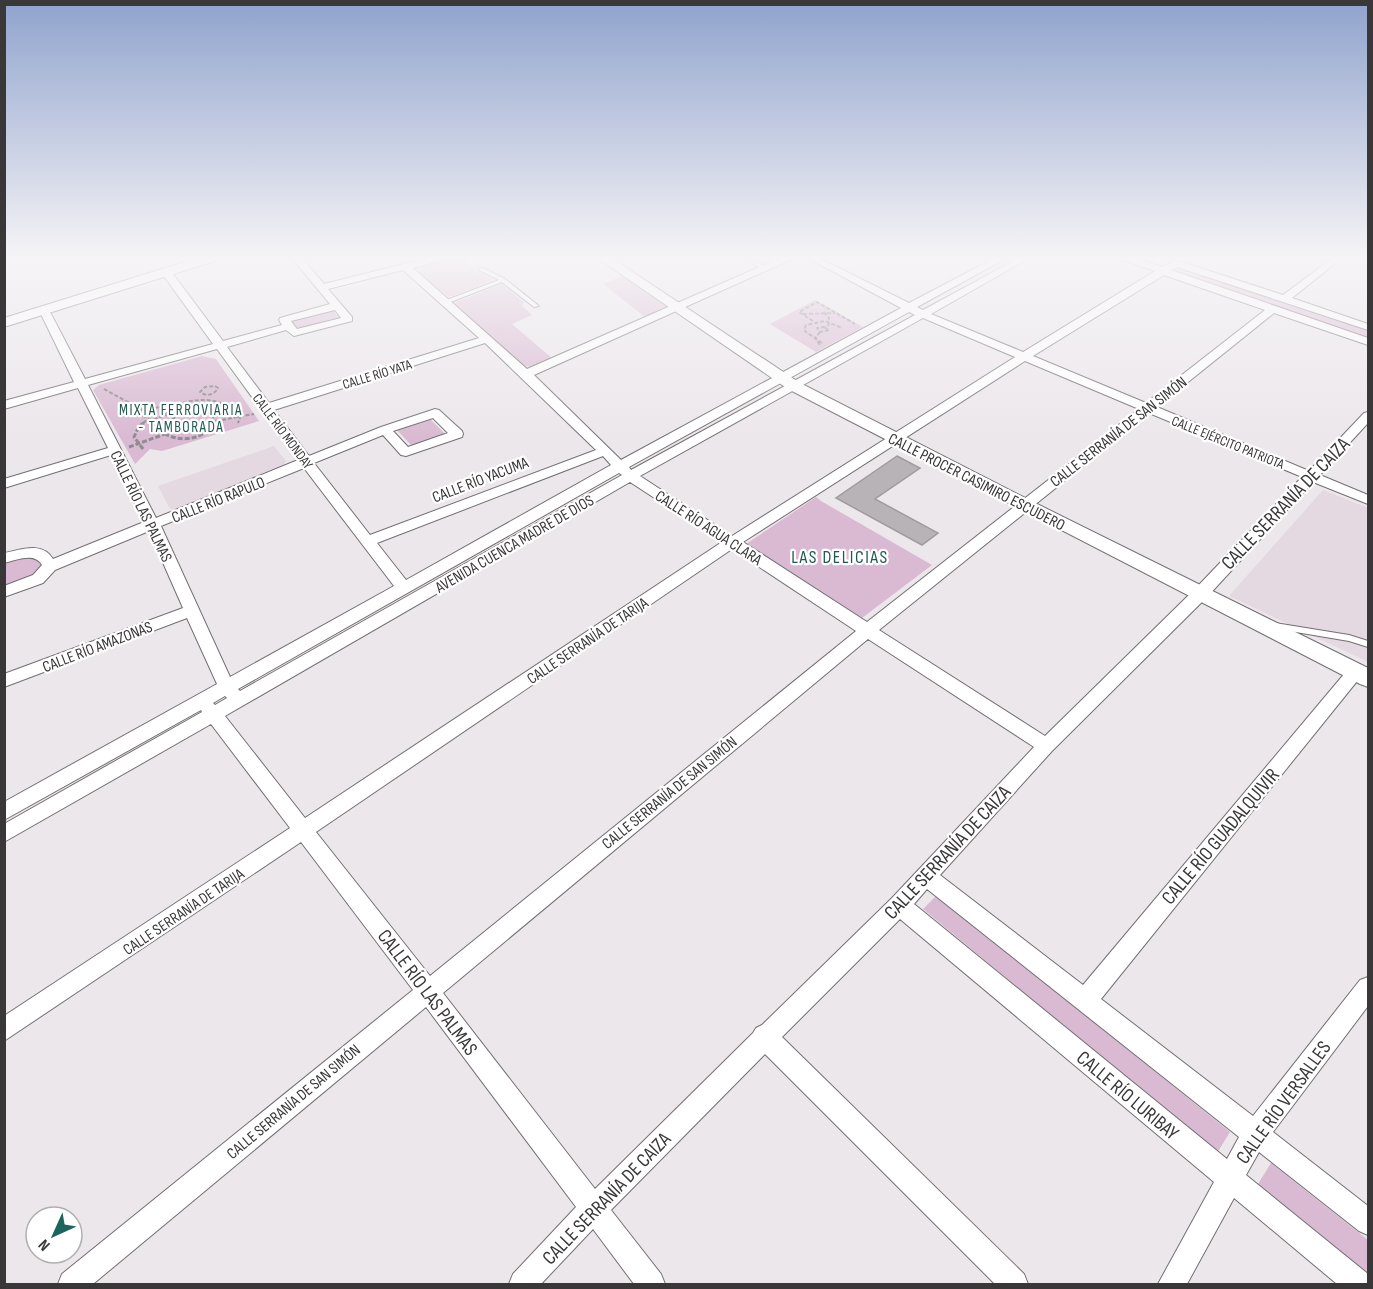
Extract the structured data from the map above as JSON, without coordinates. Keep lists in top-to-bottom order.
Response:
{
  "streets": {
    "main road": ["CALLE PROCER CASIMIRO ESCUDERO"],
    "street": [
      "CALLE RÍO YATA",
      "CALLE RÍO MONDAY",
      "CALLE SERRANÍA DE SAN SIMÓN",
      "CALLE EJÉRCITO PATRIOTA",
      "CALLE RÍO YACUMA",
      "CALLE RÍO RAPULO",
      "CALLE SERRANÍA DE CAIZA",
      "CALLE RÍO LAS PALMAS",
      "CALLE RÍO AGUA CLARA",
      "AVENIDA CUENCA MADRE DE DIOS",
      "CALLE SERRANÍA DE TARIJA",
      "CALLE RÍO AMAZONAS",
      "CALLE RÍO GUADALQUIVIR",
      "CALLE RÍO LURIBAY",
      "CALLE RÍO VERSALLES"
    ]
  },
  "crossings": [
    ["CALLE RÍO YATA", "CALLE RÍO MONDAY"],
    ["CALLE RÍO YATA", "CALLE RÍO AGUA CLARA"],
    ["CALLE RÍO MONDAY", "CALLE RÍO YACUMA"],
    ["CALLE RÍO MONDAY", "CALLE RÍO RAPULO"],
    ["CALLE RÍO MONDAY", "AVENIDA CUENCA MADRE DE DIOS"],
    ["CALLE SERRANÍA DE SAN SIMÓN", "CALLE EJÉRCITO PATRIOTA"],
    ["CALLE SERRANÍA DE SAN SIMÓN", "CALLE PROCER CASIMIRO ESCUDERO"],
    ["CALLE SERRANÍA DE SAN SIMÓN", "CALLE RÍO LAS PALMAS"],
    ["CALLE SERRANÍA DE SAN SIMÓN", "CALLE RÍO AGUA CLARA"],
    ["CALLE EJÉRCITO PATRIOTA", "CALLE SERRANÍA DE CAIZA"],
    ["CALLE EJÉRCITO PATRIOTA", "CALLE SERRANÍA DE TARIJA"],
    ["CALLE RÍO YACUMA", "CALLE RÍO AGUA CLARA"],
    ["CALLE PROCER CASIMIRO ESCUDERO", "CALLE SERRANÍA DE CAIZA"],
    ["CALLE PROCER CASIMIRO ESCUDERO", "AVENIDA CUENCA MADRE DE DIOS"],
    ["CALLE PROCER CASIMIRO ESCUDERO", "CALLE SERRANÍA DE TARIJA"],
    ["CALLE PROCER CASIMIRO ESCUDERO", "CALLE RÍO GUADALQUIVIR"],
    ["CALLE RÍO RAPULO", "CALLE RÍO LAS PALMAS"],
    ["CALLE SERRANÍA DE CAIZA", "CALLE RÍO LAS PALMAS"],
    ["CALLE SERRANÍA DE CAIZA", "CALLE RÍO AGUA CLARA"],
    ["CALLE SERRANÍA DE CAIZA", "CALLE RÍO LURIBAY"],
    ["CALLE RÍO LAS PALMAS", "AVENIDA CUENCA MADRE DE DIOS"],
    ["CALLE RÍO LAS PALMAS", "CALLE SERRANÍA DE TARIJA"],
    ["CALLE RÍO LAS PALMAS", "CALLE RÍO AMAZONAS"],
    ["CALLE RÍO AGUA CLARA", "AVENIDA CUENCA MADRE DE DIOS"],
    ["CALLE RÍO AGUA CLARA", "CALLE SERRANÍA DE TARIJA"],
    ["CALLE RÍO LURIBAY", "CALLE RÍO VERSALLES"]
  ],
  "districts": ["MIXTA FERROVIARIA - TAMBORADA", "LAS DELICIAS"],
  "north": "bottom left"
}
